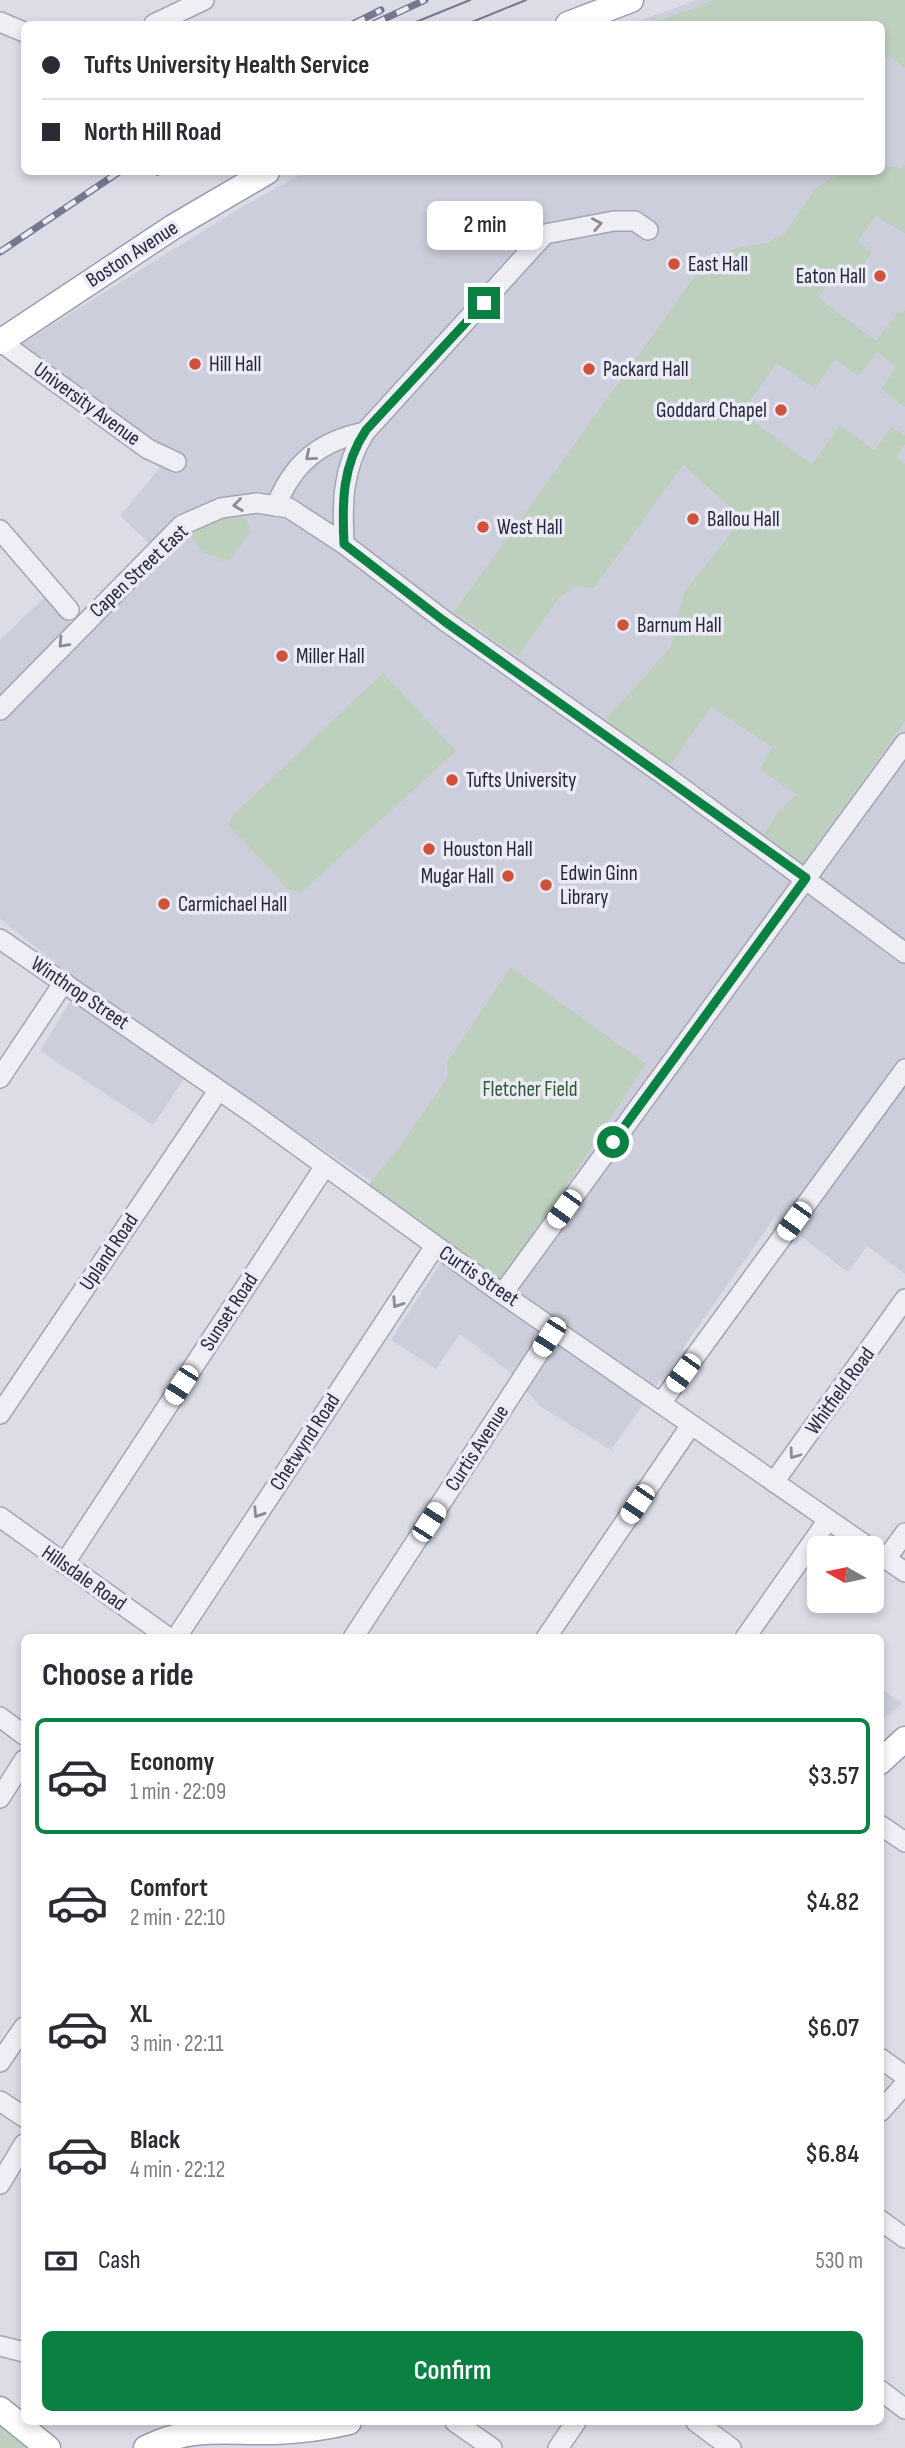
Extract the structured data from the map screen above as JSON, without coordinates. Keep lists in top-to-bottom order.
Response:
{
  "streets": {
    "main road": ["Boston Avenue"],
    "street": [
      "University Avenue",
      "Capen Street East",
      "Winthrop Street",
      "Upland Road",
      "Curtis Street",
      "Sunset Road",
      "Whitfield Road",
      "Chetwynd Road",
      "Curtis Avenue",
      "Hillsdale Road"
    ]
  },
  "crossings": [
    ["Boston Avenue", "University Avenue"],
    ["Winthrop Street", "Curtis Street"],
    ["Upland Road", "Curtis Street"],
    ["Curtis Street", "Sunset Road"],
    ["Curtis Street", "Whitfield Road"],
    ["Curtis Street", "Chetwynd Road"],
    ["Curtis Street", "Curtis Avenue"],
    ["Sunset Road", "Hillsdale Road"]
  ],
  "one_way": ["Chetwynd Road"],
  "parks": ["Fletcher Field"],
  "places": [
    "East Hall",
    "Eaton Hall",
    "Hill Hall",
    "Packard Hall",
    "Goddard Chapel",
    "Ballou Hall",
    "West Hall",
    "Barnum Hall",
    "Miller Hall",
    "Tufts University",
    "Houston Hall",
    "Mugar Hall",
    "Edwin Ginn Library",
    "Carmichael Hall"
  ],
  "north": "left",
  "page": {
    "banner": ["Tufts University Health Service", "North Hill Road"],
    "bubble": "2 min",
    "heading": "Choose a ride",
    "list": [
      {
        "name": "Economy",
        "note": "1 min · 22:09",
        "value": "$3.57"
      },
      {
        "name": "Comfort",
        "note": "2 min · 22:10",
        "value": "$4.82"
      },
      {
        "name": "XL",
        "note": "3 min · 22:11",
        "value": "$6.07"
      },
      {
        "name": "Black",
        "note": "4 min · 22:12",
        "value": "$6.84"
      }
    ],
    "pay": ["Cash", "530 m"],
    "buttons": "Confirm"
  }
}
